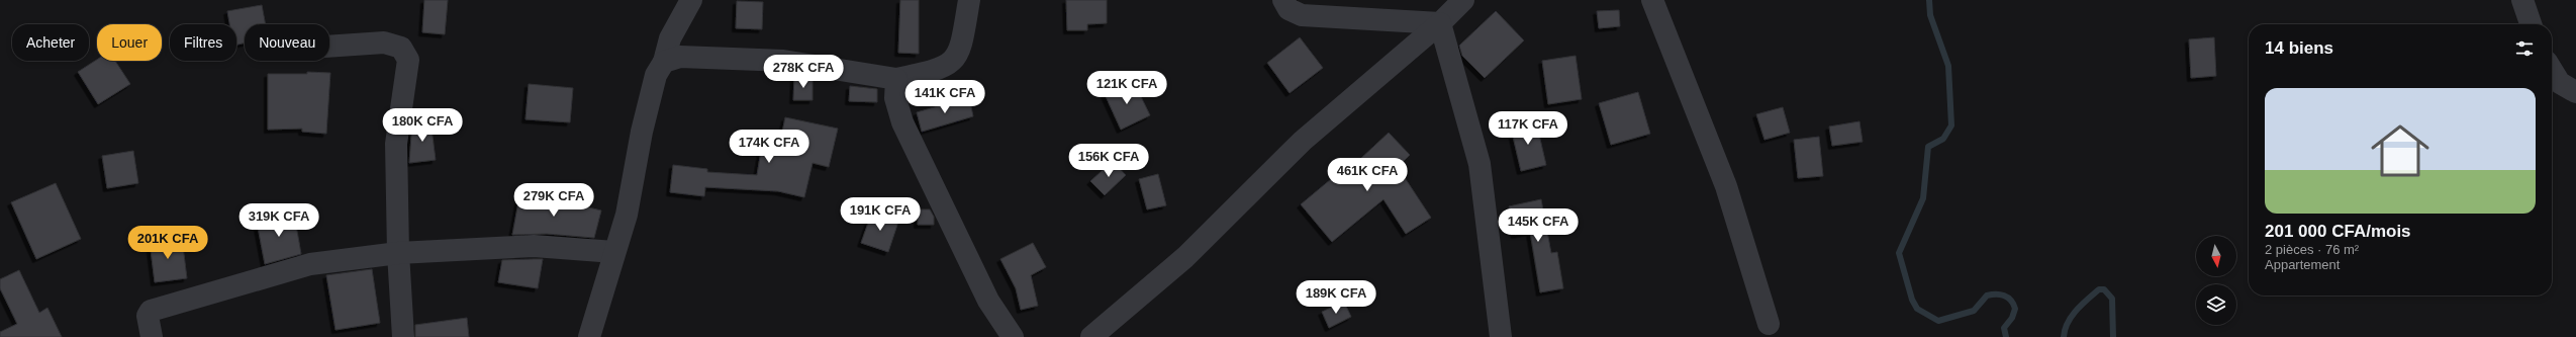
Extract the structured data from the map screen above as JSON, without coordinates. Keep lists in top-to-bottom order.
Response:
{
  "north": "bottom",
  "page": {
    "chip": [
      "Acheter",
      "Louer",
      "Filtres",
      "Nouveau"
    ],
    "heading": "14 biens",
    "price": [
      "278K CFA",
      "121K CFA",
      "141K CFA",
      "180K CFA",
      "117K CFA",
      "174K CFA",
      "156K CFA",
      "461K CFA",
      "279K CFA",
      "191K CFA",
      "319K CFA",
      "145K CFA",
      "201K CFA",
      "189K CFA"
    ],
    "list": [
      {
        "name": "201 000 CFA/mois",
        "note": "2 pièces · 76 m² · Appartement"
      }
    ]
  }
}
